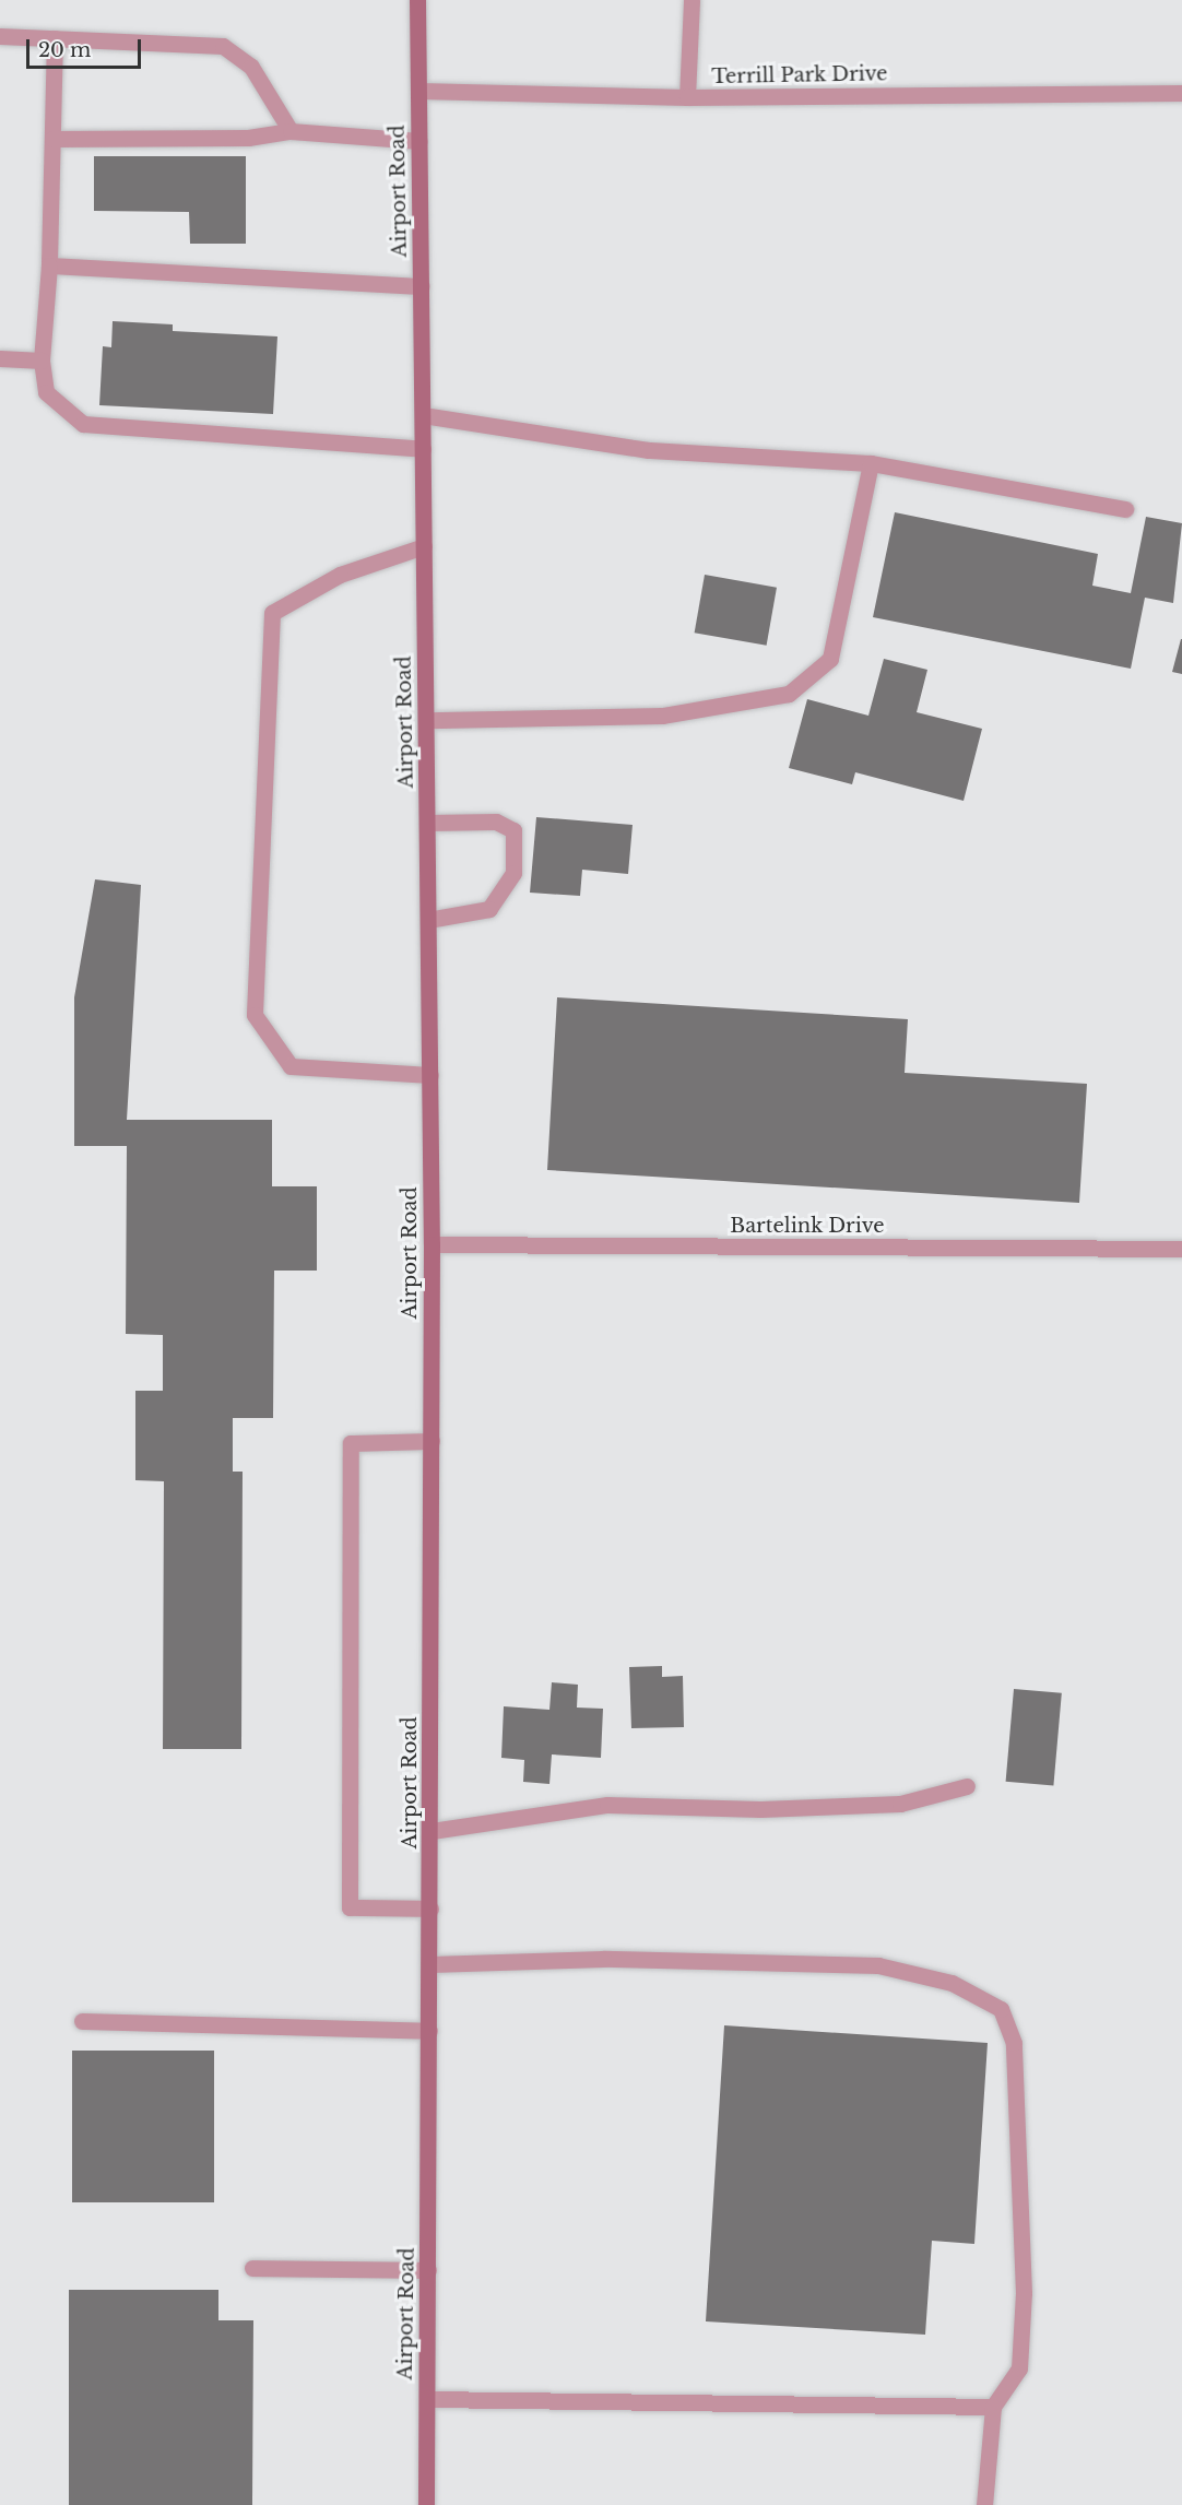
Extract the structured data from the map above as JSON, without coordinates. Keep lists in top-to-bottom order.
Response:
{
  "streets": {
    "street": ["Terrill Park Drive", "Airport Road", "Bartelink Drive"]
  },
  "crossings": [
    ["Terrill Park Drive", "Airport Road"],
    ["Airport Road", "Bartelink Drive"]
  ],
  "scale_bar": "20 m"
}
